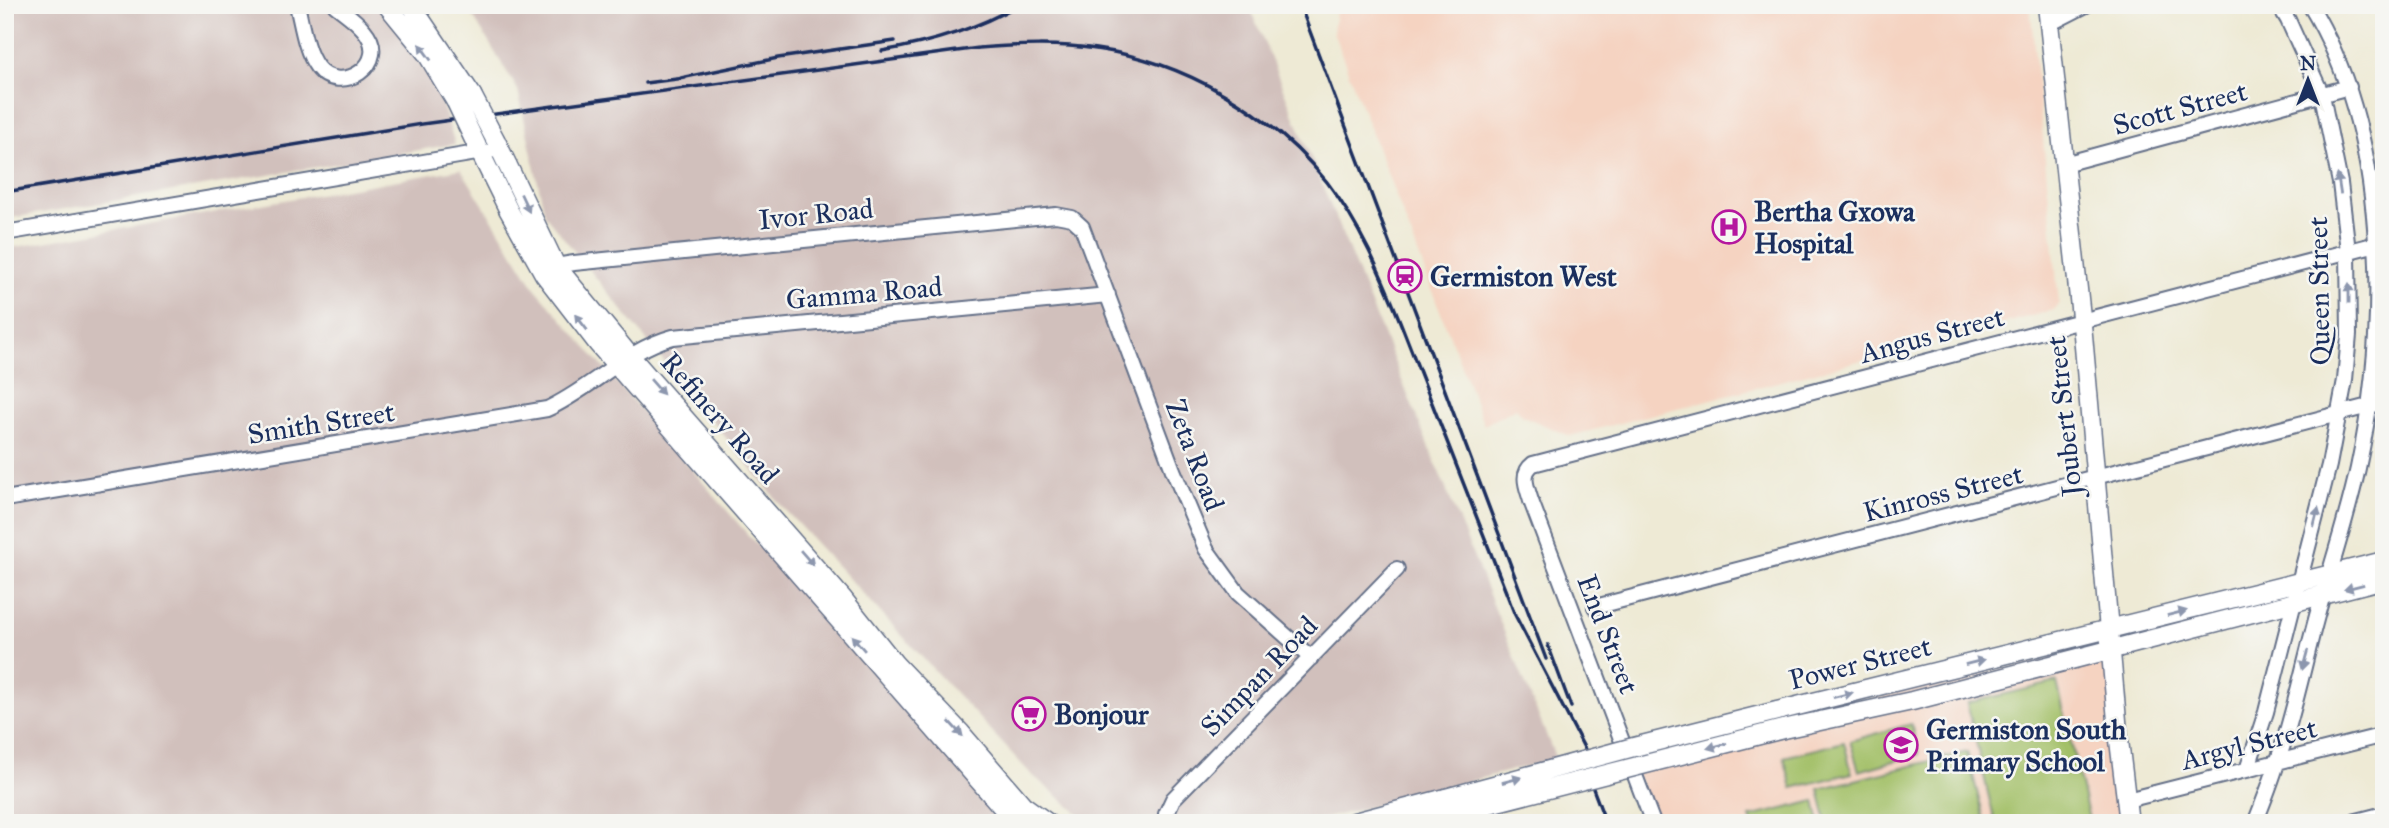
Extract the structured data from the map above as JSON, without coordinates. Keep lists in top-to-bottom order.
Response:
{
  "streets": {
    "main road": ["Joubert Street", "Refinery Road", "Power Street"],
    "street": [
      "Scott Street",
      "Ivor Road",
      "Queen Street",
      "Gamma Road",
      "Angus Street",
      "Smith Street",
      "Zeta Road",
      "Kinross Street",
      "End Street",
      "Simpan Road",
      "Argyl Street"
    ]
  },
  "crossings": [
    ["Scott Street", "Queen Street"],
    ["Scott Street", "Joubert Street"],
    ["Ivor Road", "Refinery Road"],
    ["Ivor Road", "Zeta Road"],
    ["Queen Street", "Angus Street"],
    ["Queen Street", "Kinross Street"],
    ["Queen Street", "Power Street"],
    ["Gamma Road", "Refinery Road"],
    ["Gamma Road", "Smith Street"],
    ["Gamma Road", "Zeta Road"],
    ["Angus Street", "Joubert Street"],
    ["Angus Street", "End Street"],
    ["Joubert Street", "Kinross Street"],
    ["Joubert Street", "Power Street"],
    ["Joubert Street", "Argyl Street"],
    ["Refinery Road", "Smith Street"],
    ["Zeta Road", "Simpan Road"]
  ],
  "places": {
    "hospital": ["Bertha Gxowa Hospital"],
    "station": ["Germiston West"],
    "supermarket": ["Bonjour"],
    "school or university": ["Germiston South Primary School"]
  },
  "north": "top"
}
